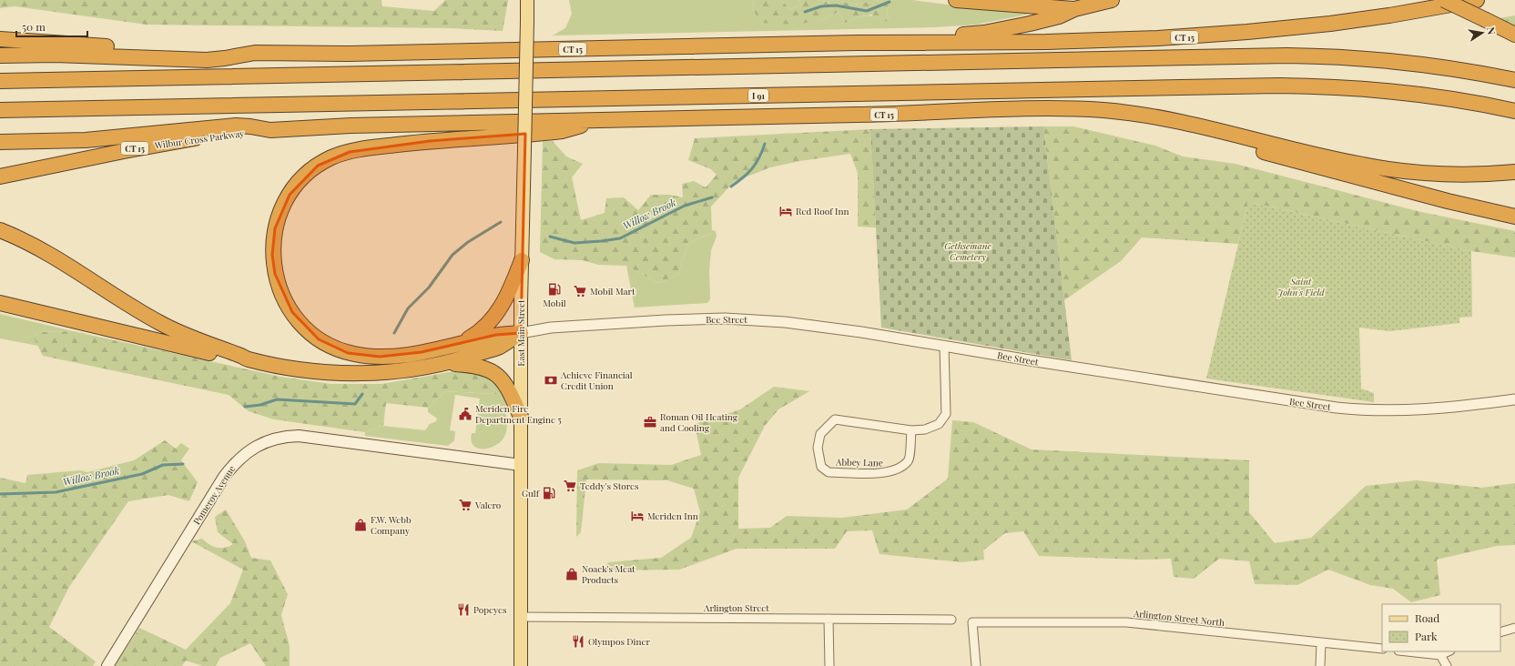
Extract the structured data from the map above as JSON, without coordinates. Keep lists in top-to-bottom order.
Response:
{
  "streets": {
    "highway": ["CT 15", "I 91", "Wilbur Cross Parkway"],
    "main road": ["East Main Street", "Pomeroy Avenue"],
    "street": [
      "Bee Street",
      "Abbey Lane",
      "Arlington Street",
      "Arlington Street North"
    ]
  },
  "crossings": [
    ["CT 15", "Wilbur Cross Parkway"],
    ["Bee Street", "East Main Street"],
    ["Bee Street", "Abbey Lane"],
    ["East Main Street", "Pomeroy Avenue"],
    ["East Main Street", "Arlington Street"]
  ],
  "water": ["Willow Brook"],
  "parks": ["Gethsemane Cemetery", "Saint John's Field"],
  "places": {
    "hotel": ["Red Roof Inn", "Meriden Inn"],
    "fuel station": ["Mobil", "Gulf"],
    "supermarket": ["Mobil Mart", "Teddy's Stores", "Valero"],
    "bank": ["Achieve Financial Credit Union"],
    "public building": ["Meriden Fire Department Engine 5"],
    "office": ["Roman Oil Heating and Cooling"],
    "shop": ["F.W. Webb Company", "Noack's Meat Products"],
    "restaurant": ["Popeyes", "Olympos Diner"]
  },
  "legend": ["Road", "Park"],
  "scale_bar": "50 m",
  "north": "right"
}
